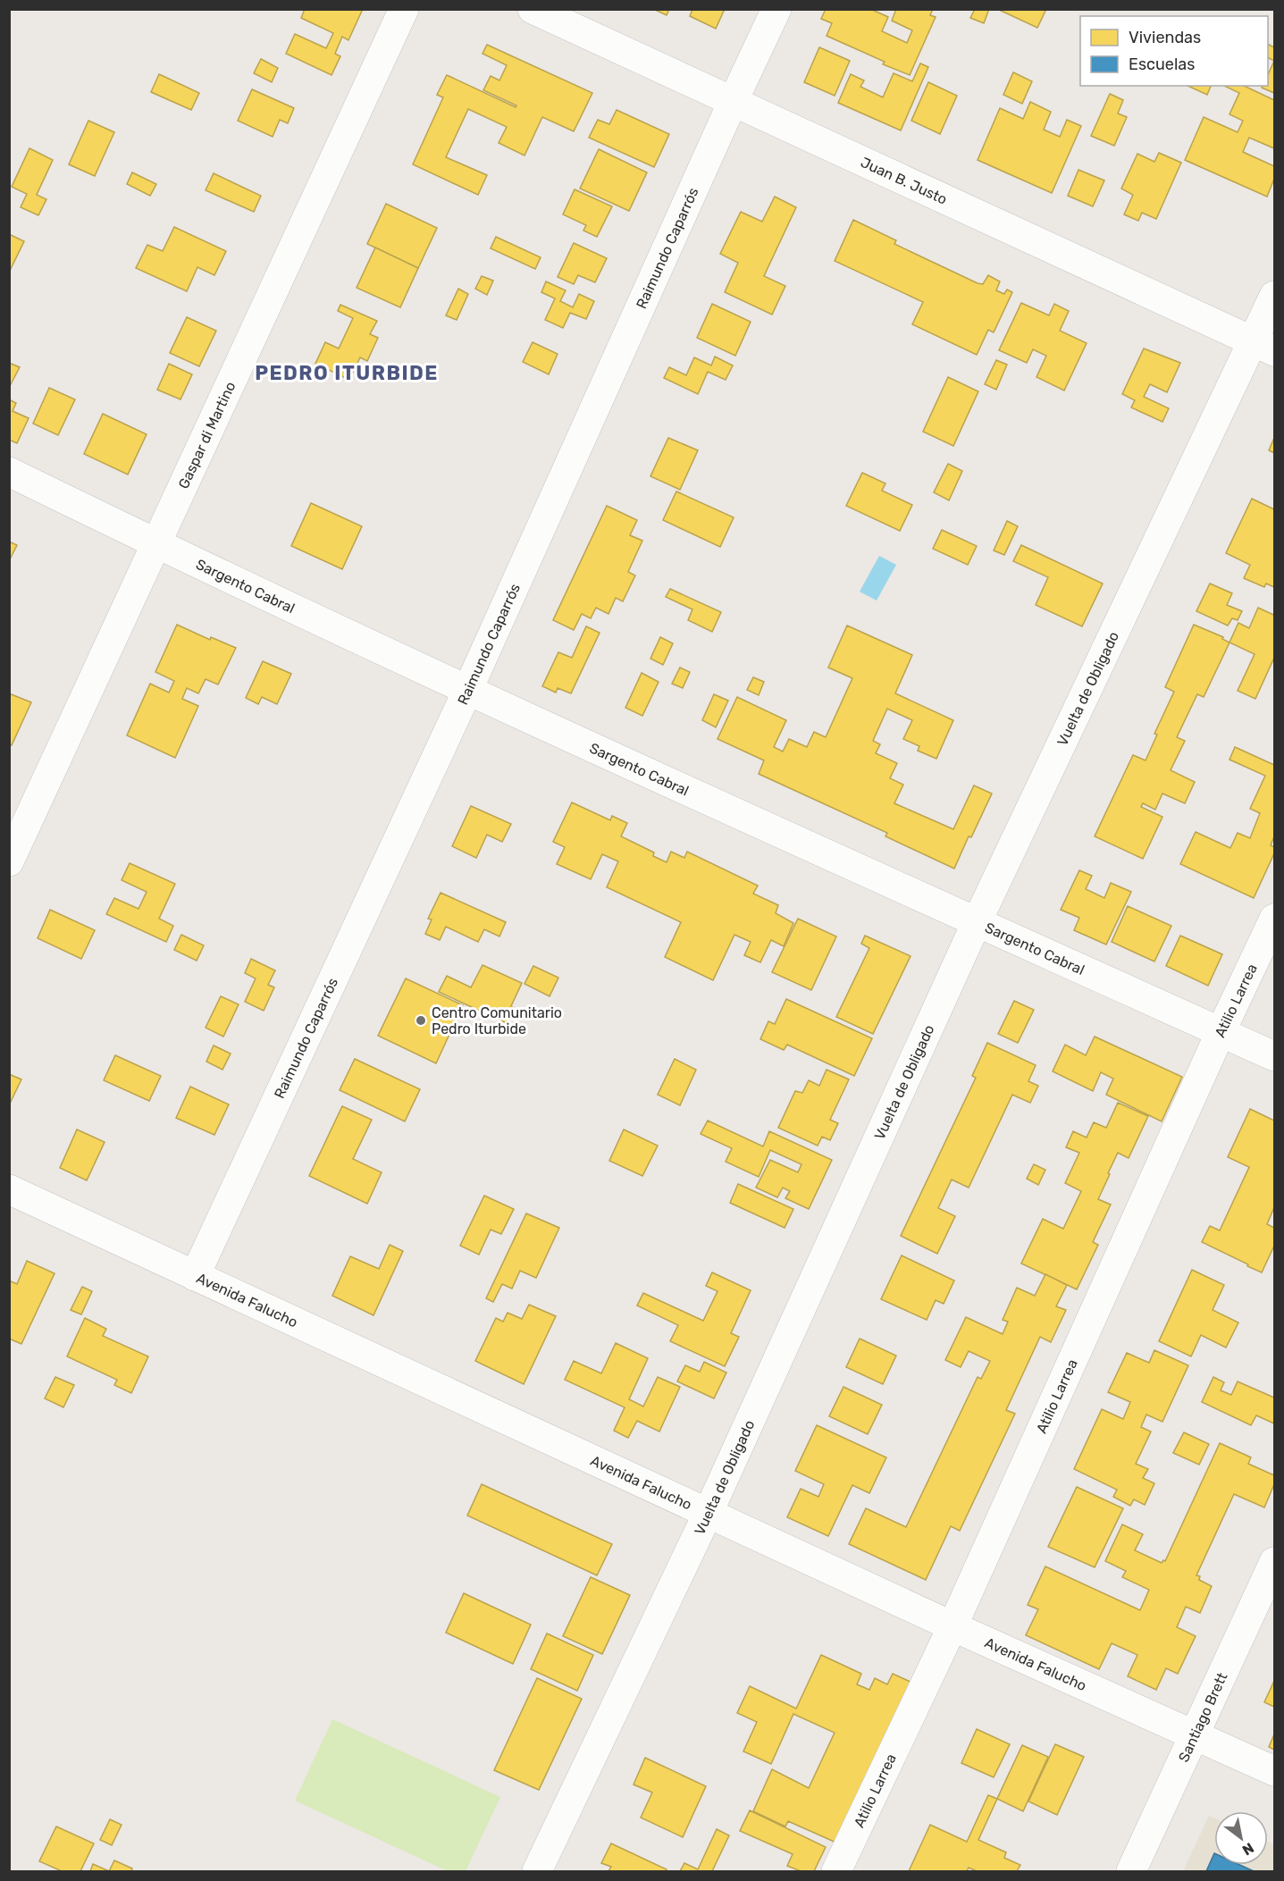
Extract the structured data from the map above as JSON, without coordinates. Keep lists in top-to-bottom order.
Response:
{
  "streets": {
    "street": [
      "Juan B. Justo",
      "Raimundo Caparrós",
      "Gaspar di Martino",
      "Sargento Cabral",
      "Vuelta de Obligado",
      "Atilio Larrea",
      "Avenida Falucho",
      "Santiago Brett"
    ]
  },
  "crossings": [
    ["Juan B. Justo", "Raimundo Caparrós"],
    ["Juan B. Justo", "Vuelta de Obligado"],
    ["Raimundo Caparrós", "Sargento Cabral"],
    ["Raimundo Caparrós", "Avenida Falucho"],
    ["Gaspar di Martino", "Sargento Cabral"],
    ["Sargento Cabral", "Vuelta de Obligado"],
    ["Sargento Cabral", "Atilio Larrea"],
    ["Vuelta de Obligado", "Avenida Falucho"],
    ["Atilio Larrea", "Avenida Falucho"],
    ["Avenida Falucho", "Santiago Brett"]
  ],
  "districts": ["PEDRO ITURBIDE"],
  "places": ["Centro Comunitario Pedro Iturbide"],
  "legend": ["Viviendas", "Escuelas"],
  "north": "bottom right"
}
